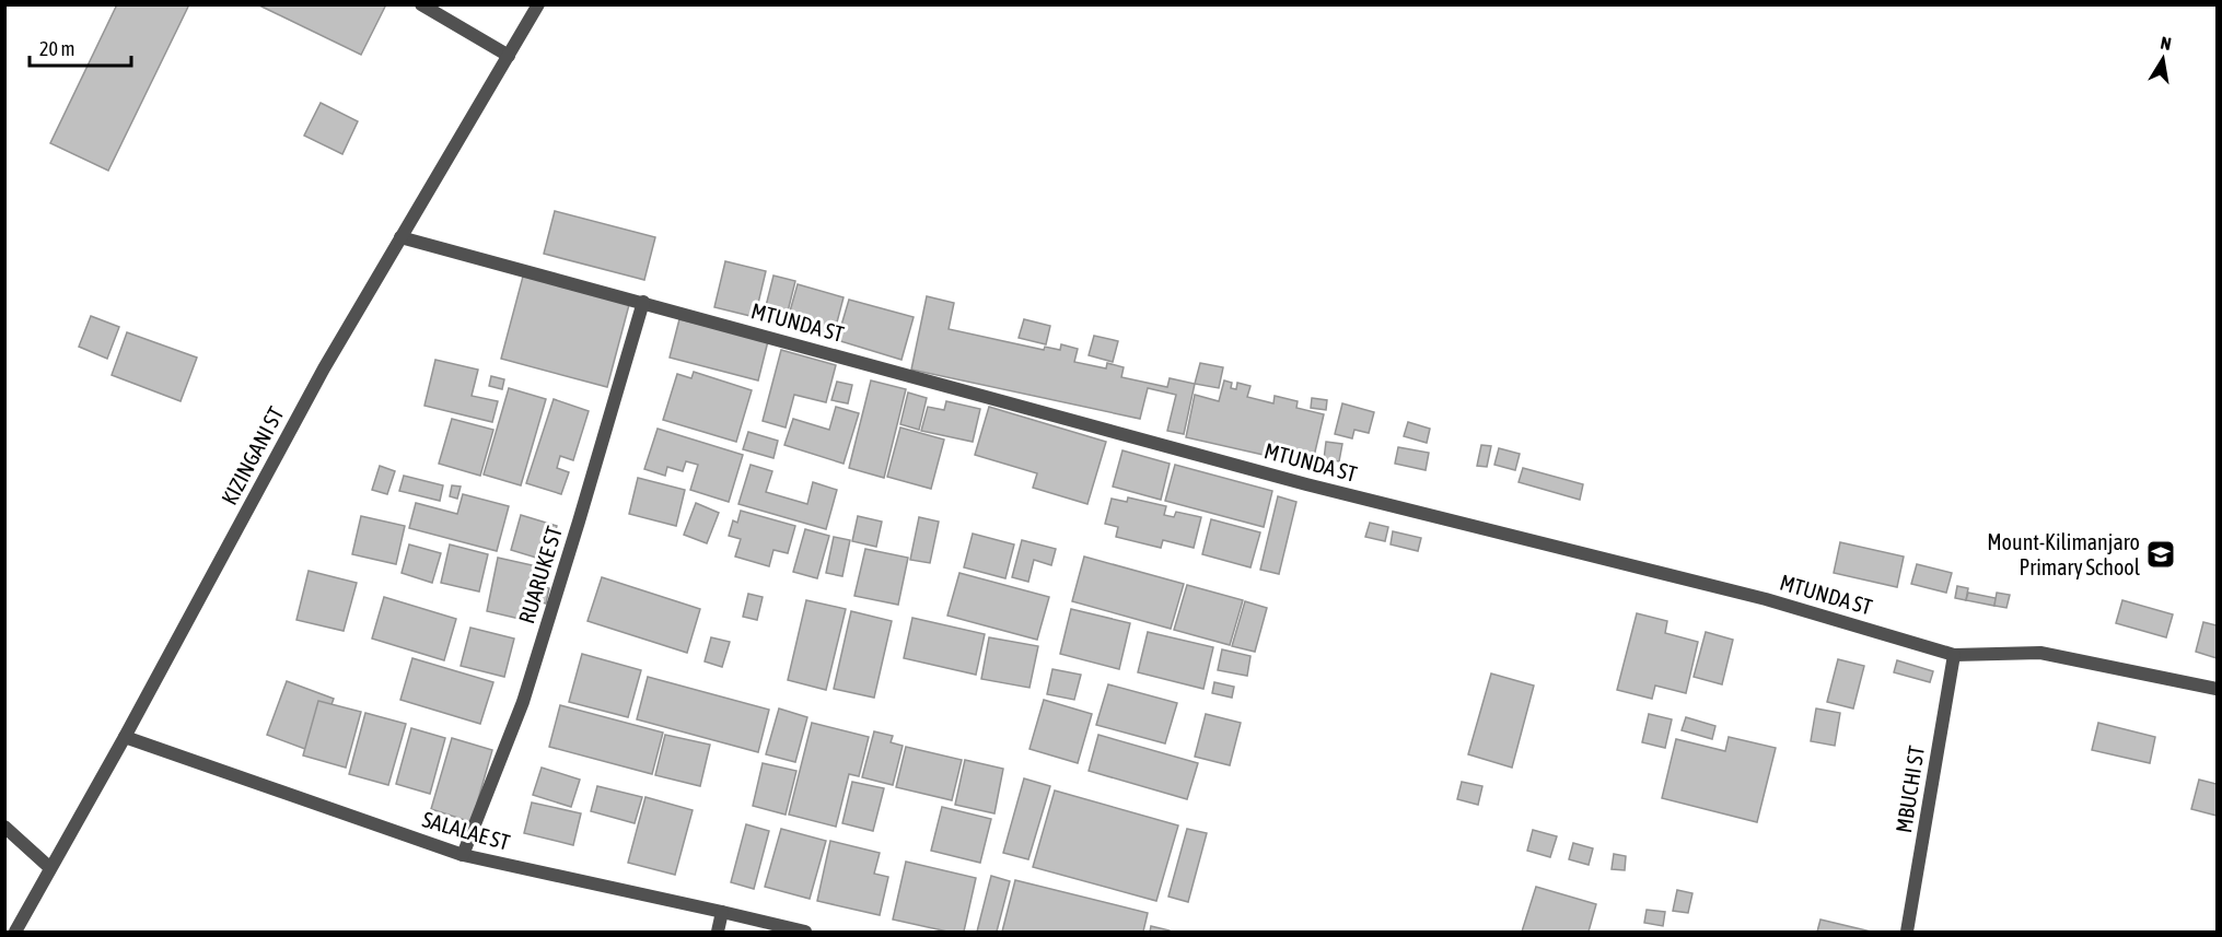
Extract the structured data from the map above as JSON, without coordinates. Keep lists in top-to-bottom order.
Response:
{
  "streets": {
    "street": [
      "MTUNDA ST",
      "KIZINGANI ST",
      "RUARUKE ST",
      "MBUCHI ST",
      "SALALAE ST"
    ]
  },
  "crossings": [
    ["MTUNDA ST", "KIZINGANI ST"],
    ["MTUNDA ST", "RUARUKE ST"],
    ["MTUNDA ST", "MBUCHI ST"],
    ["KIZINGANI ST", "SALALAE ST"],
    ["RUARUKE ST", "SALALAE ST"]
  ],
  "places": {
    "school or university": ["Mount-Kilimanjaro Primary School"]
  },
  "scale_bar": "20 m",
  "north": "top"
}
